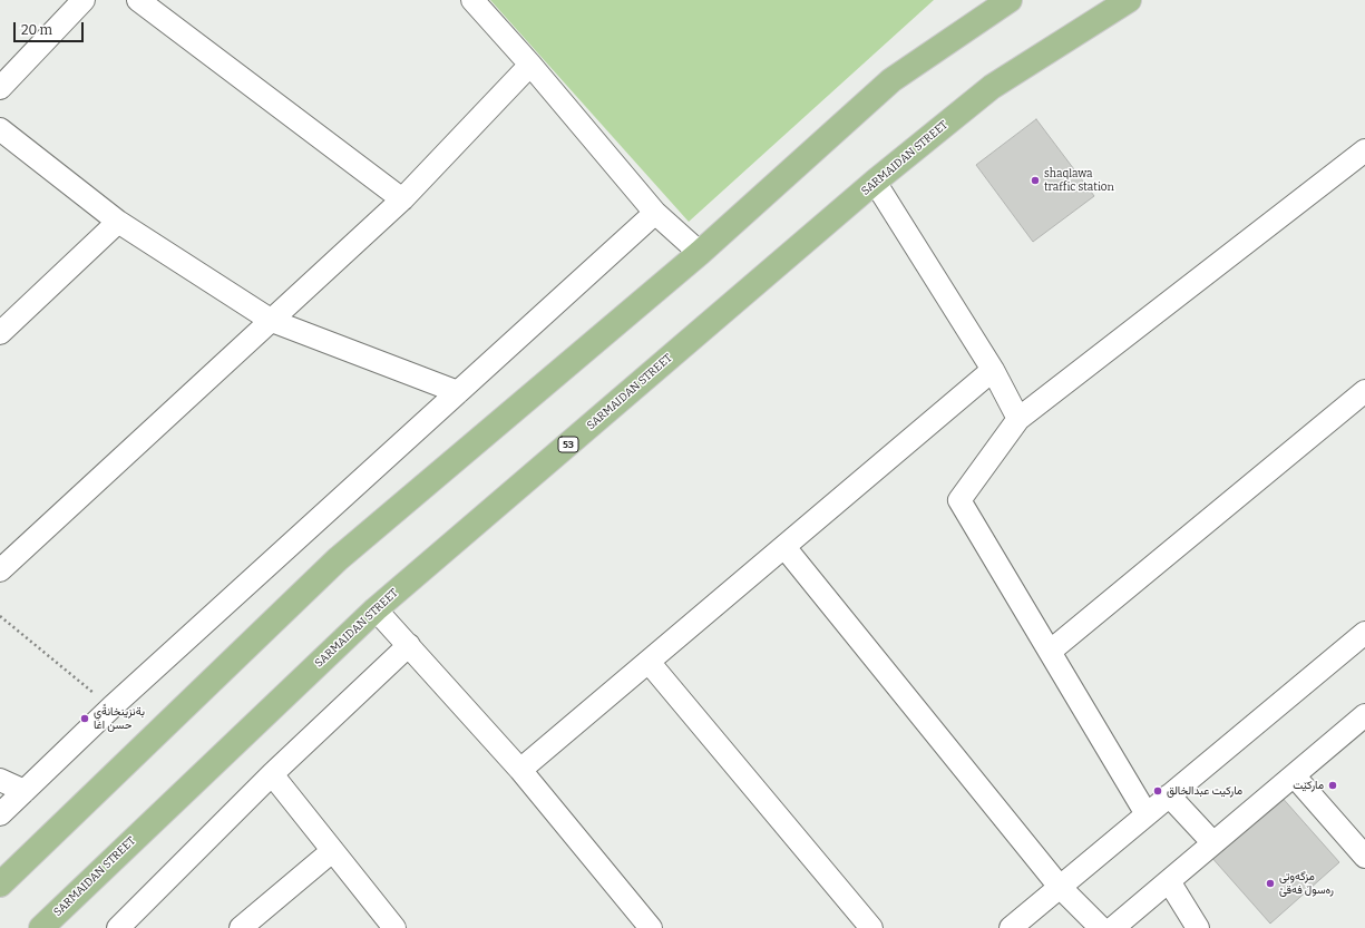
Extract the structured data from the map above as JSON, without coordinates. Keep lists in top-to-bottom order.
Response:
{
  "streets": {
    "main road": ["SARMAIDAN STREET", "53"]
  },
  "places": [
    "shaqlawa traffic station",
    "بةنزينخانةًي حسن اغا",
    "مارکێت",
    "ماركیت عبدالخالق",
    "مزگەوتی رەسوڵ فەقێ"
  ],
  "scale_bar": "20 m"
}
